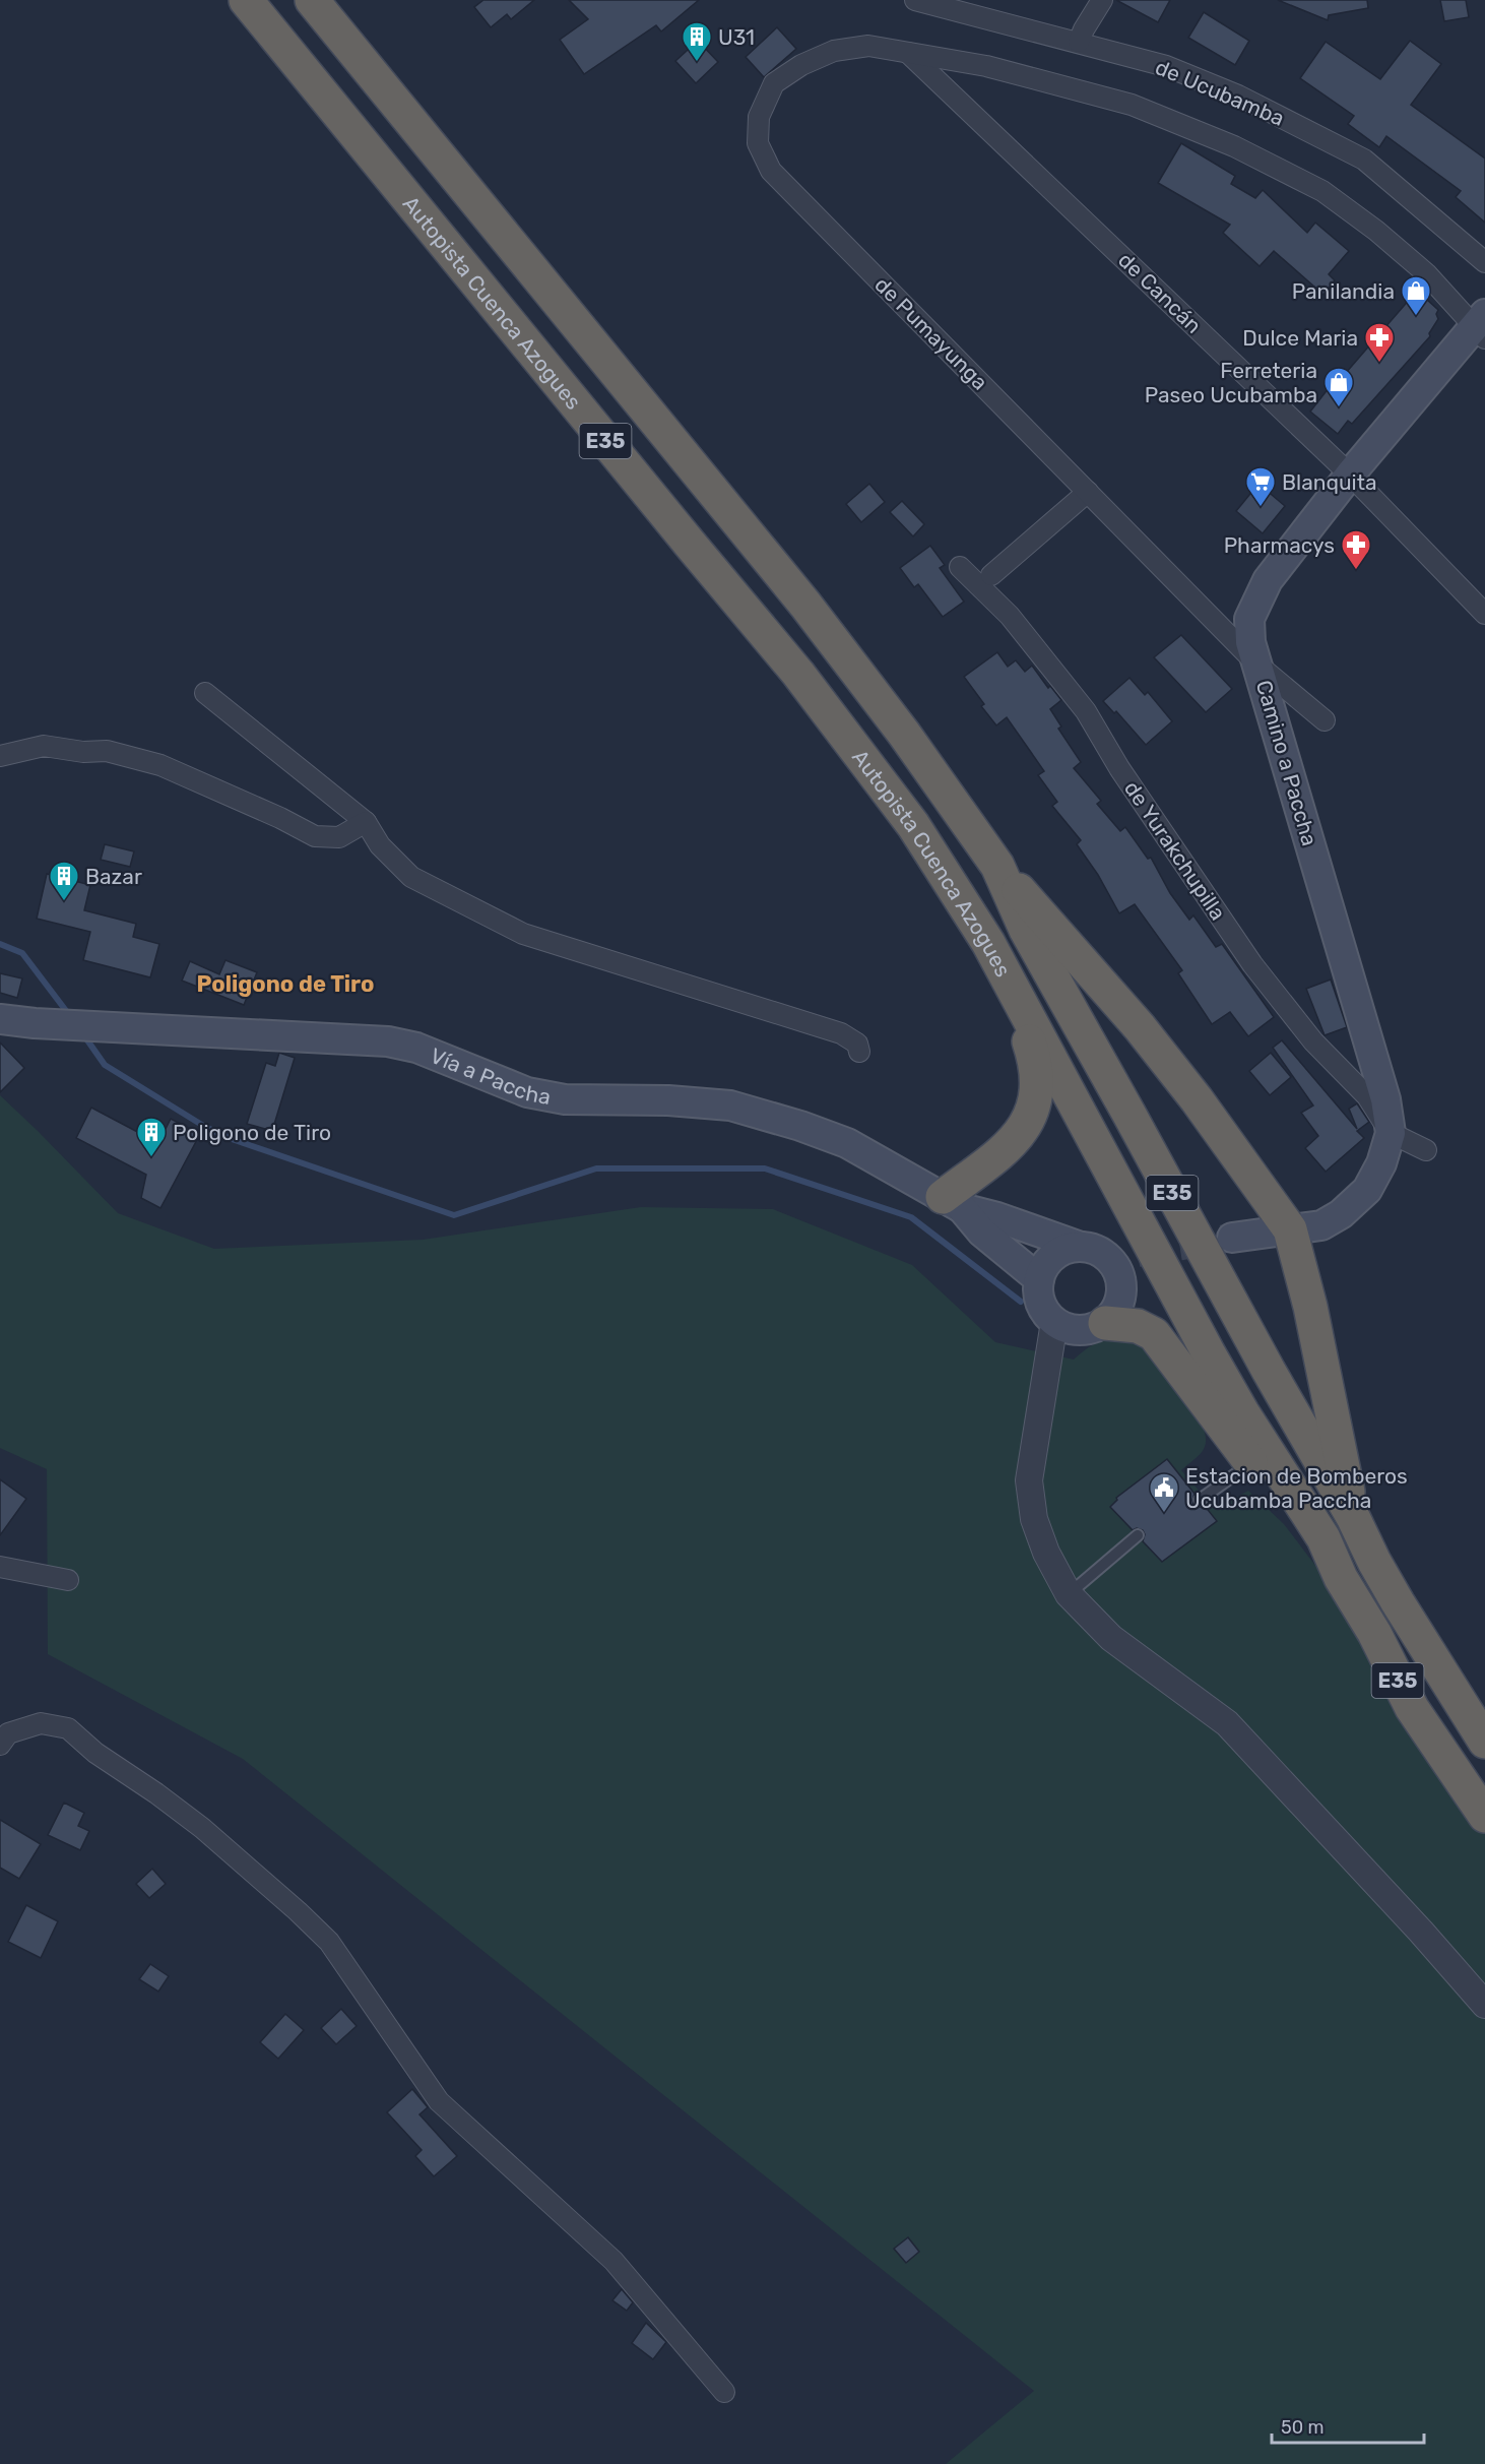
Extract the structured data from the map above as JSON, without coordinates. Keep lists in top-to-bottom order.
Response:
{
  "streets": {
    "highway": ["Autopista Cuenca Azogues", "E35"],
    "main road": ["Camino a Paccha", "Vía a Paccha"],
    "street": [
      "de Ucubamba",
      "de Cancán",
      "de Pumayunga",
      "de Yurakchupilla"
    ]
  },
  "crossings": [
    ["de Cancán", "de Pumayunga"],
    ["de Cancán", "Camino a Paccha"],
    ["de Pumayunga", "Camino a Paccha"],
    ["Camino a Paccha", "de Yurakchupilla"]
  ],
  "districts": ["Poligono de Tiro"],
  "places": {
    "building": ["U31", "Bazar", "Poligono de Tiro"],
    "shop": ["Panilandia", "Ferreteria Paseo Ucubamba"],
    "pharmacy": ["Dulce Maria", "Pharmacys"],
    "supermarket": ["Blanquita"],
    "public building": ["Estacion de Bomberos Ucubamba Paccha"]
  },
  "scale_bar": "50 m"
}
